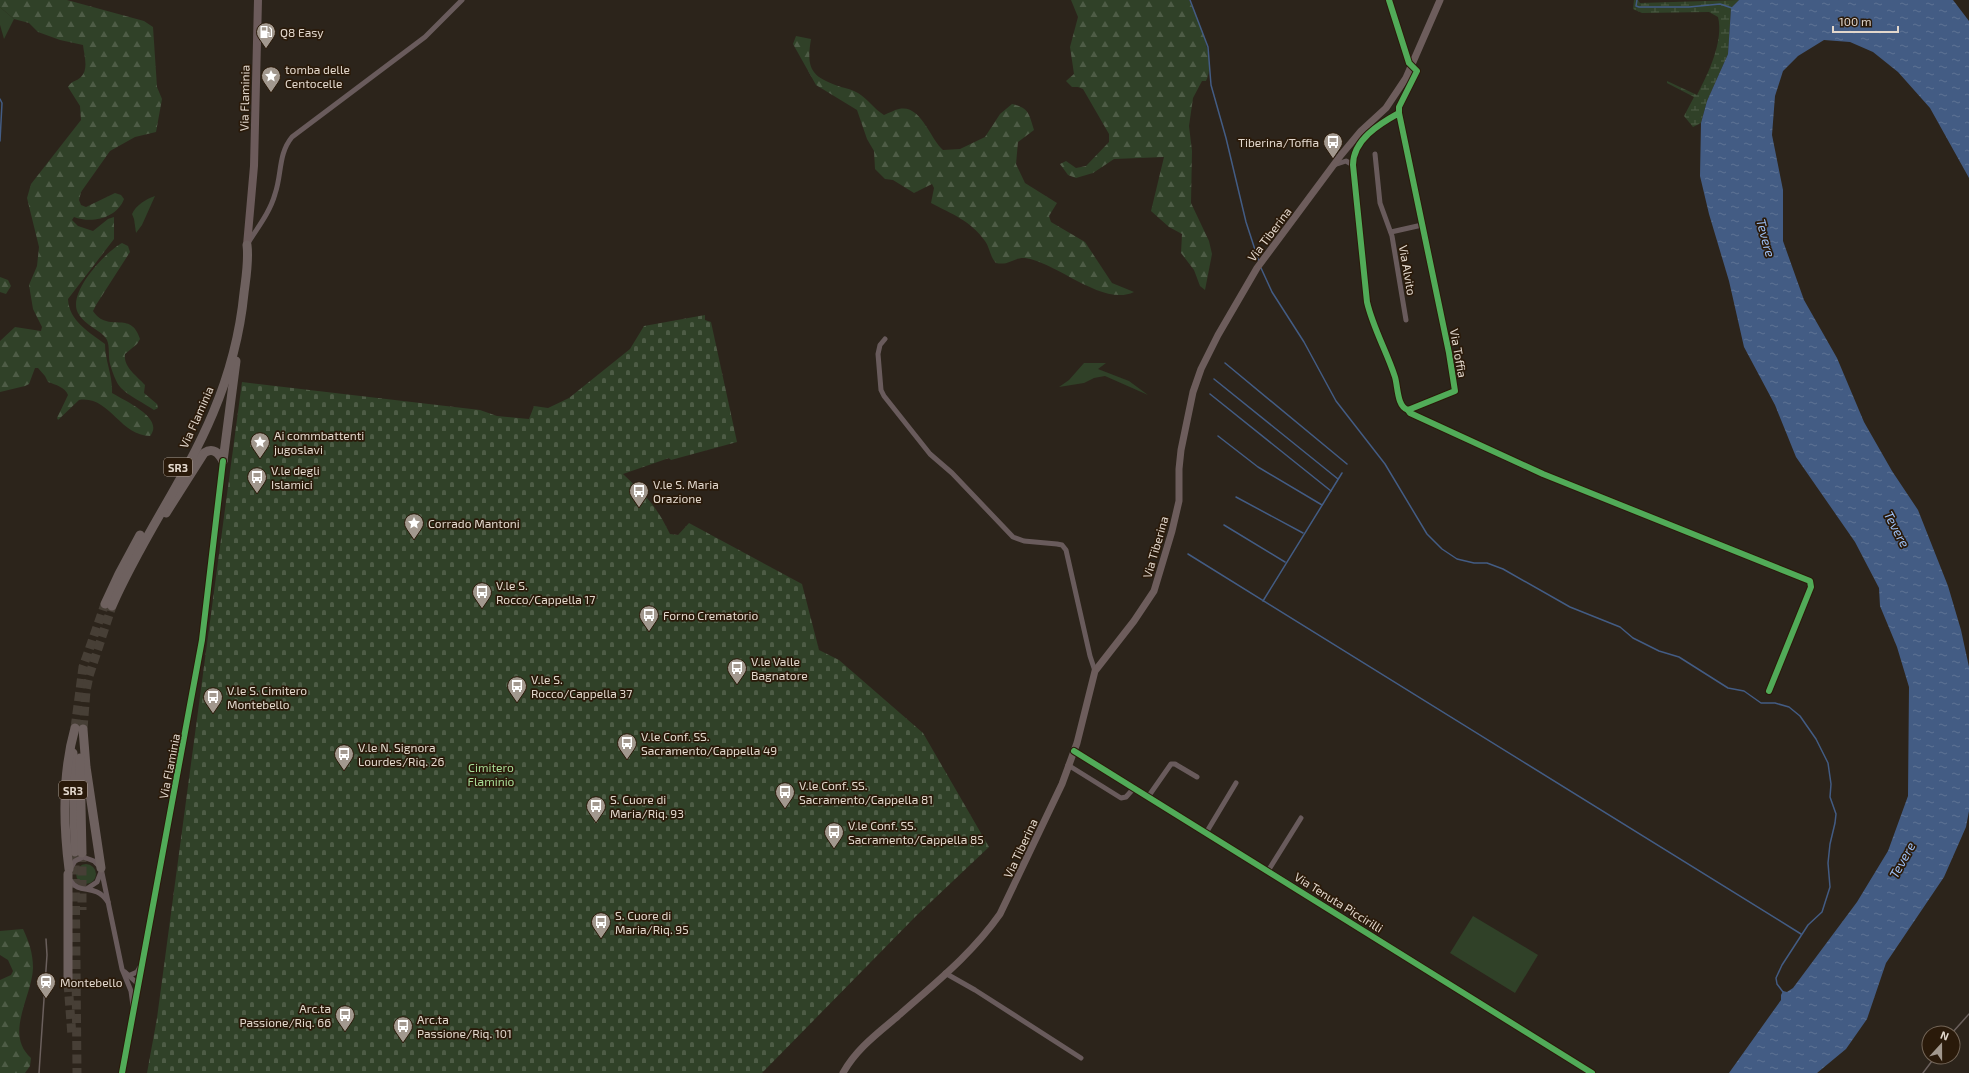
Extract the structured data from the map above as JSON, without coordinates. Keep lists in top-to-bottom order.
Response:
{
  "streets": {
    "highway": ["Via Flaminia", "SR3"],
    "main road": ["Via Tiberina"],
    "street": ["Via Alvito", "Via Toffia", "Via Tenuta Piccirilli"]
  },
  "crossings": [
    ["Via Tiberina", "Via Tenuta Piccirilli"],
    ["Via Alvito", "Via Toffia"]
  ],
  "water": ["Tevere"],
  "parks": ["Cimitero Flaminio"],
  "places": {
    "fuel station": ["Q8 Easy"],
    "place": ["tomba delle Centocelle", "Ai commbattenti jugoslavi", "Corrado Mantoni"],
    "bus stop": [
      "Tiberina/Toffia",
      "V.le degli Islamici",
      "V.le S. Maria Orazione",
      "V.le S. Rocco/Cappella 17",
      "Forno Crematorio",
      "V.le Valle Bagnatore",
      "V.le S. Rocco/Cappella 37",
      "V.le S. Cimitero Montebello",
      "V.le Conf. SS. Sacramento/Cappella 49",
      "V.le N. Signora Lourdes/Riq. 26",
      "V.le Conf. SS. Sacramento/Cappella 81",
      "S. Cuore di Maria/Riq. 93",
      "V.le Conf. SS. Sacramento/Cappella 85",
      "S. Cuore di Maria/Riq. 95",
      "Arc.ta Passione/Riq. 66",
      "Arc.ta Passione/Riq. 101"
    ],
    "station": ["Montebello"]
  },
  "scale_bar": "100 m",
  "north": "top"
}
